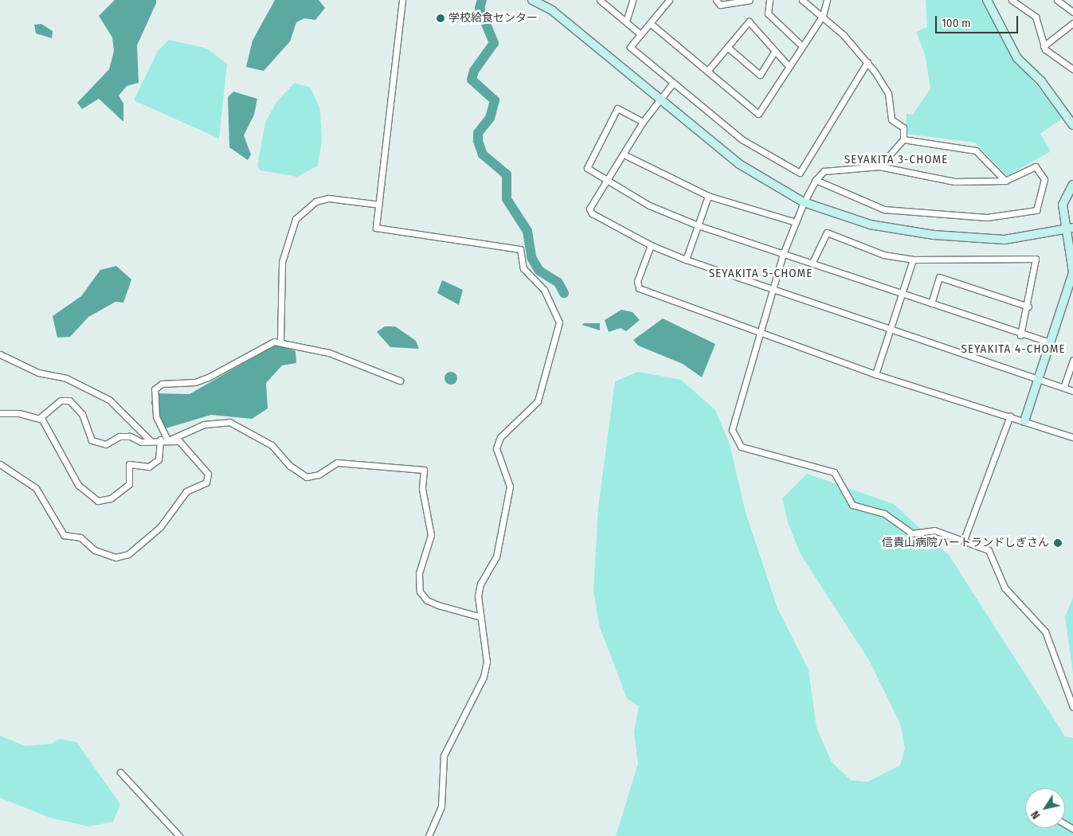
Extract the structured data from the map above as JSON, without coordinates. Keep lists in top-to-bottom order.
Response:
{
  "districts": ["SEYAKITA 3-CHOME", "SEYAKITA 5-CHOME", "SEYAKITA 4-CHOME"],
  "places": ["学校給食センター", "信貴山病院ハートランドしぎさん"],
  "scale_bar": "100 m",
  "north": "bottom left"
}
